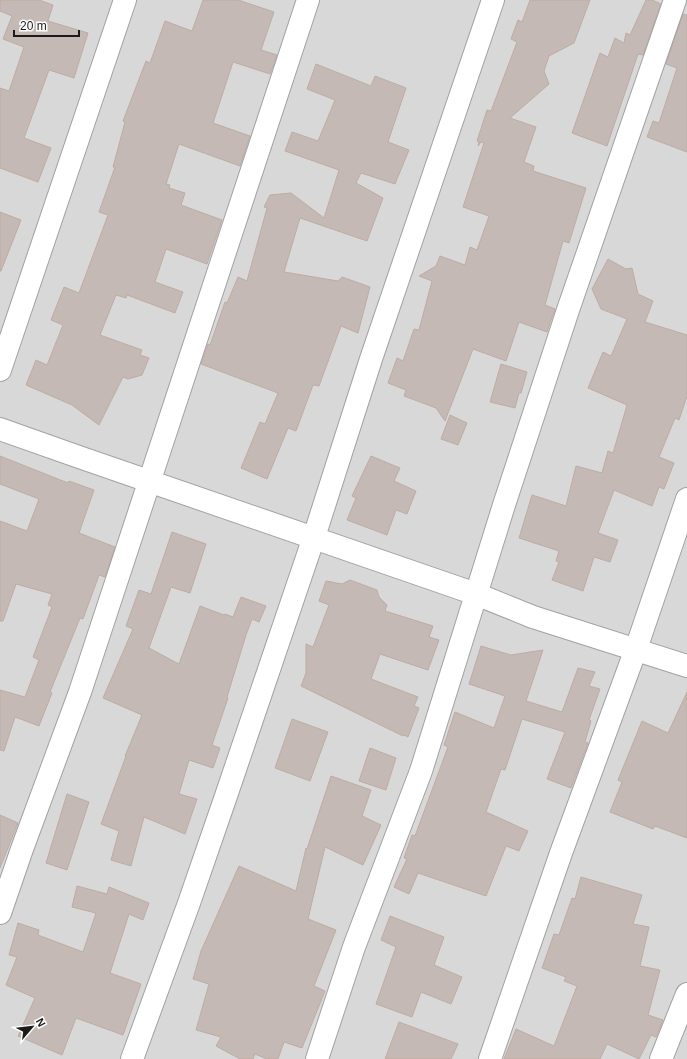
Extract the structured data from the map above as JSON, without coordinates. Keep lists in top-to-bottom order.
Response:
{
  "scale_bar": "20 m",
  "north": "top right"
}
